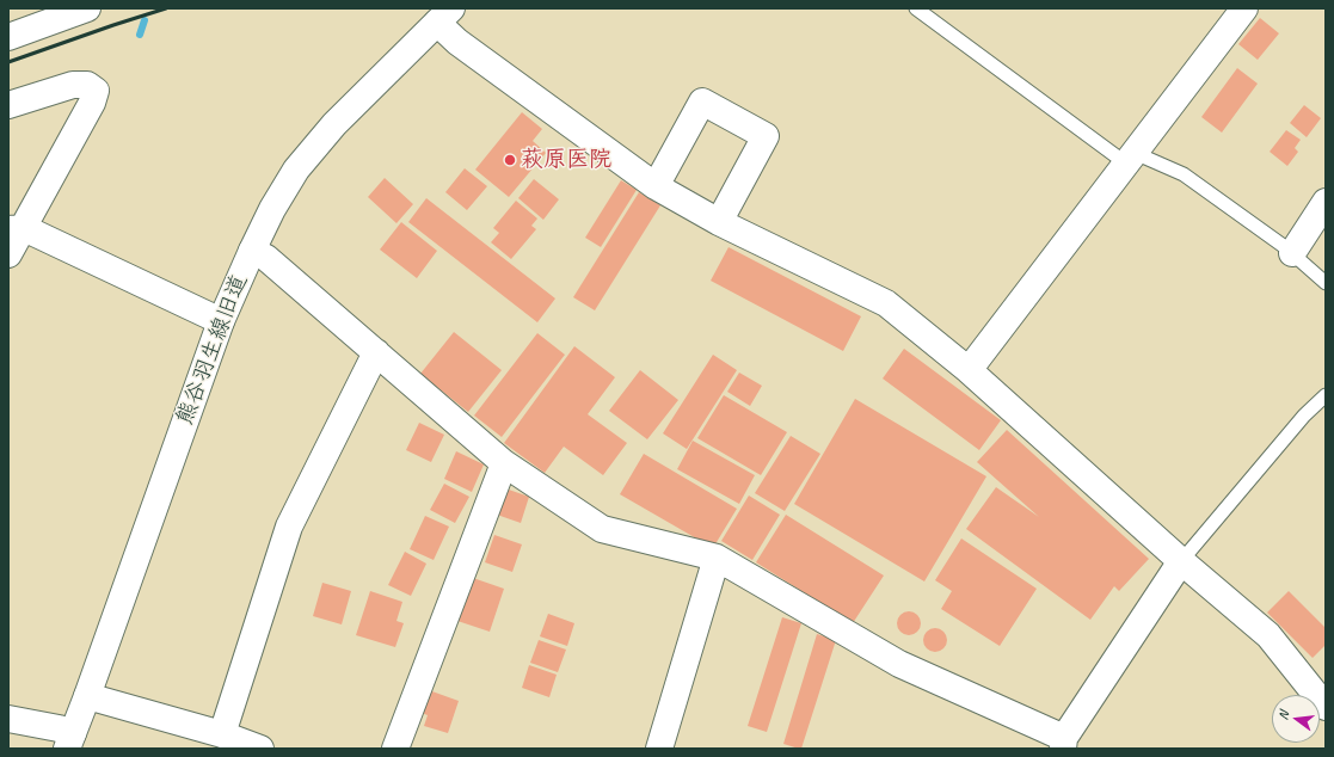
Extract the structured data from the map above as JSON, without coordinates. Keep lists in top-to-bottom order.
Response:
{
  "streets": {
    "street": ["熊谷羽生線旧道"]
  },
  "places": ["萩原医院"],
  "north": "left"
}
